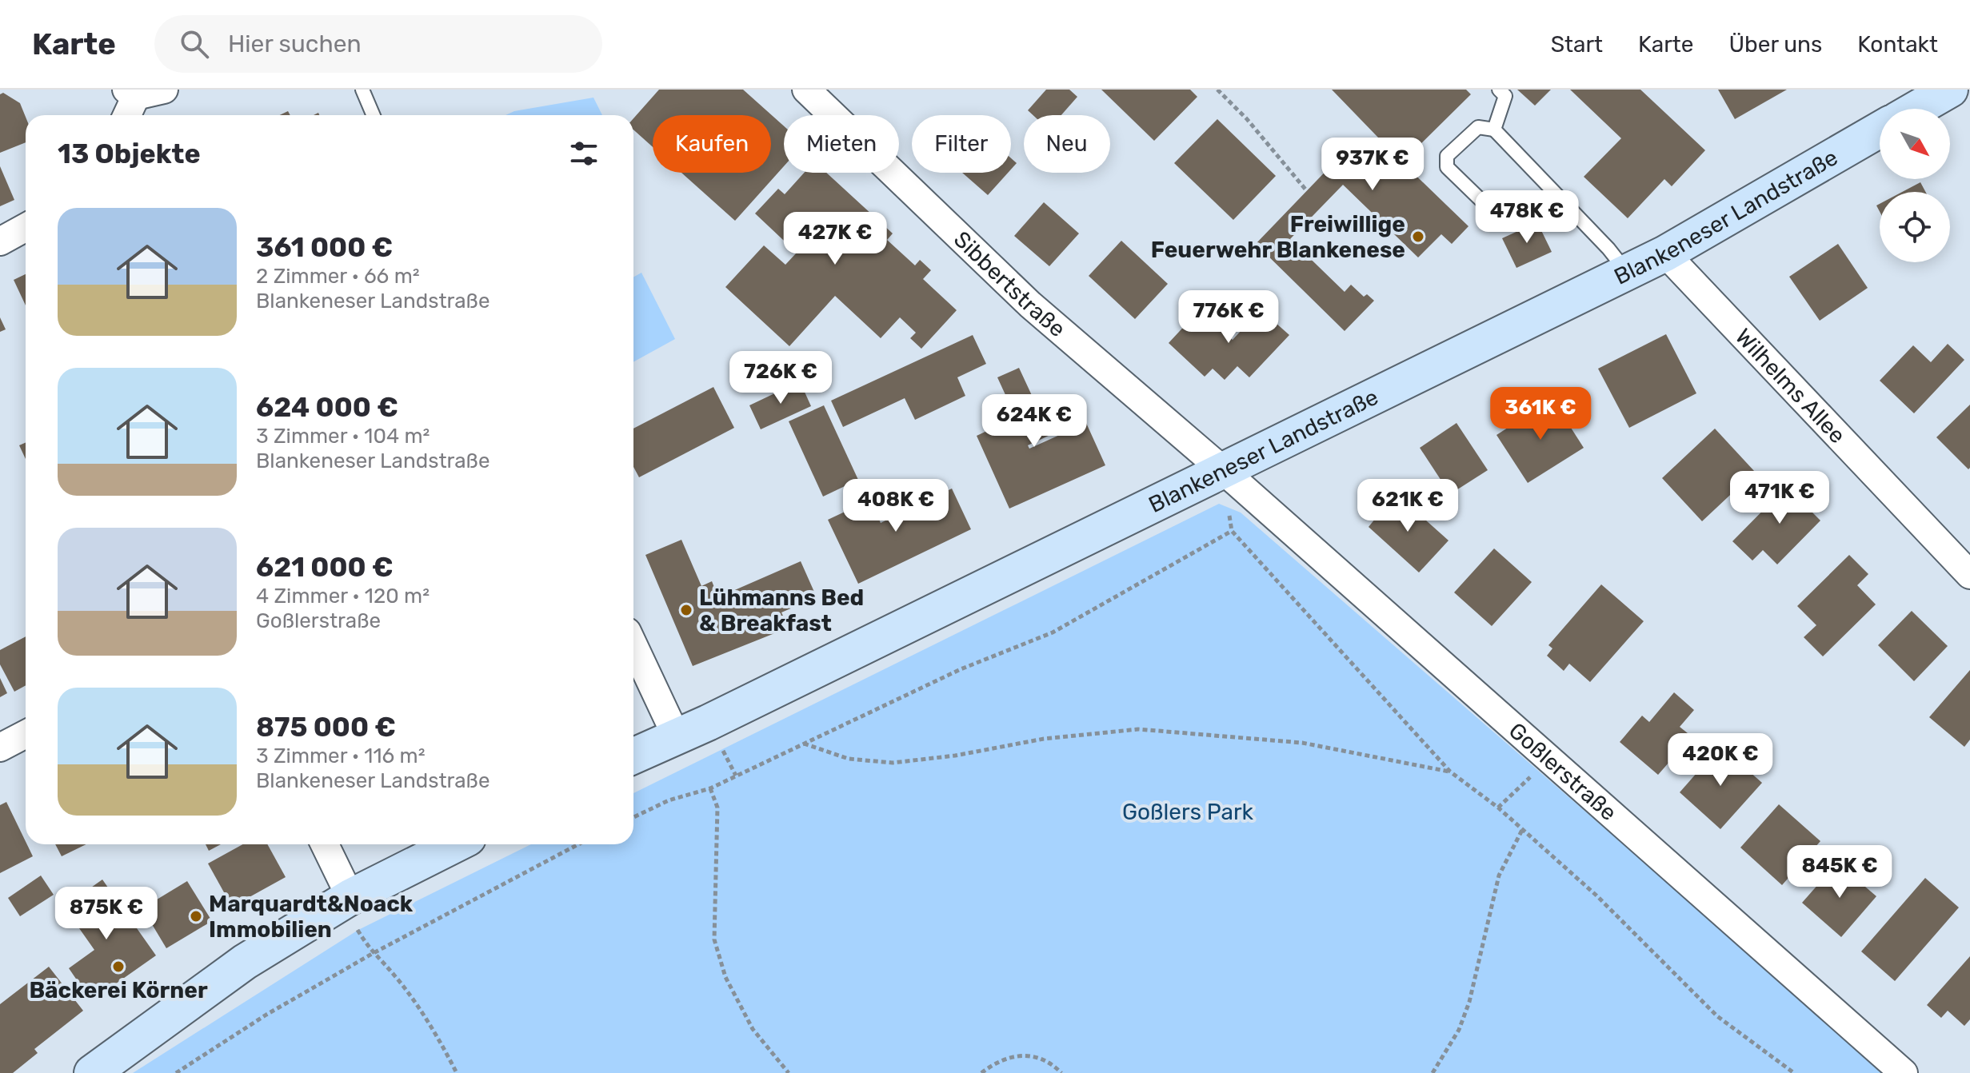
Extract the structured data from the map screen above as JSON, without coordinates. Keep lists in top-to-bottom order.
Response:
{
  "streets": {
    "main road": ["Blankeneser Landstraße"],
    "street": ["Sibbertstraße", "Wilhelms Allee", "Goßlerstraße"]
  },
  "crossings": [
    ["Blankeneser Landstraße", "Sibbertstraße"],
    ["Blankeneser Landstraße", "Wilhelms Allee"],
    ["Blankeneser Landstraße", "Goßlerstraße"],
    ["Sibbertstraße", "Goßlerstraße"]
  ],
  "parks": ["Goßlers Park"],
  "places": [
    "Freiwillige Feuerwehr Blankenese",
    "Lühmanns Bed & Breakfast",
    "Marquardt&Noack Immobilien",
    "Bäckerei Körner"
  ],
  "north": "bottom right",
  "page": {
    "header": "Karte",
    "search": "Hier suchen",
    "nav": [
      "Start",
      "Karte",
      "Über uns",
      "Kontakt"
    ],
    "chip": [
      "Kaufen",
      "Mieten",
      "Filter",
      "Neu"
    ],
    "heading": "13 Objekte",
    "price": [
      "937K €",
      "478K €",
      "427K €",
      "776K €",
      "726K €",
      "361K €",
      "624K €",
      "471K €",
      "408K €",
      "621K €",
      "420K €",
      "845K €",
      "875K €"
    ],
    "list": [
      {
        "name": "361 000 €",
        "note": "2 Zimmer · 66 m² · Blankeneser Landstraße"
      },
      {
        "name": "624 000 €",
        "note": "3 Zimmer · 104 m² · Blankeneser Landstraße"
      },
      {
        "name": "621 000 €",
        "note": "4 Zimmer · 120 m² · Goßlerstraße"
      },
      {
        "name": "875 000 €",
        "note": "3 Zimmer · 116 m² · Blankeneser Landstraße"
      }
    ]
  }
}
